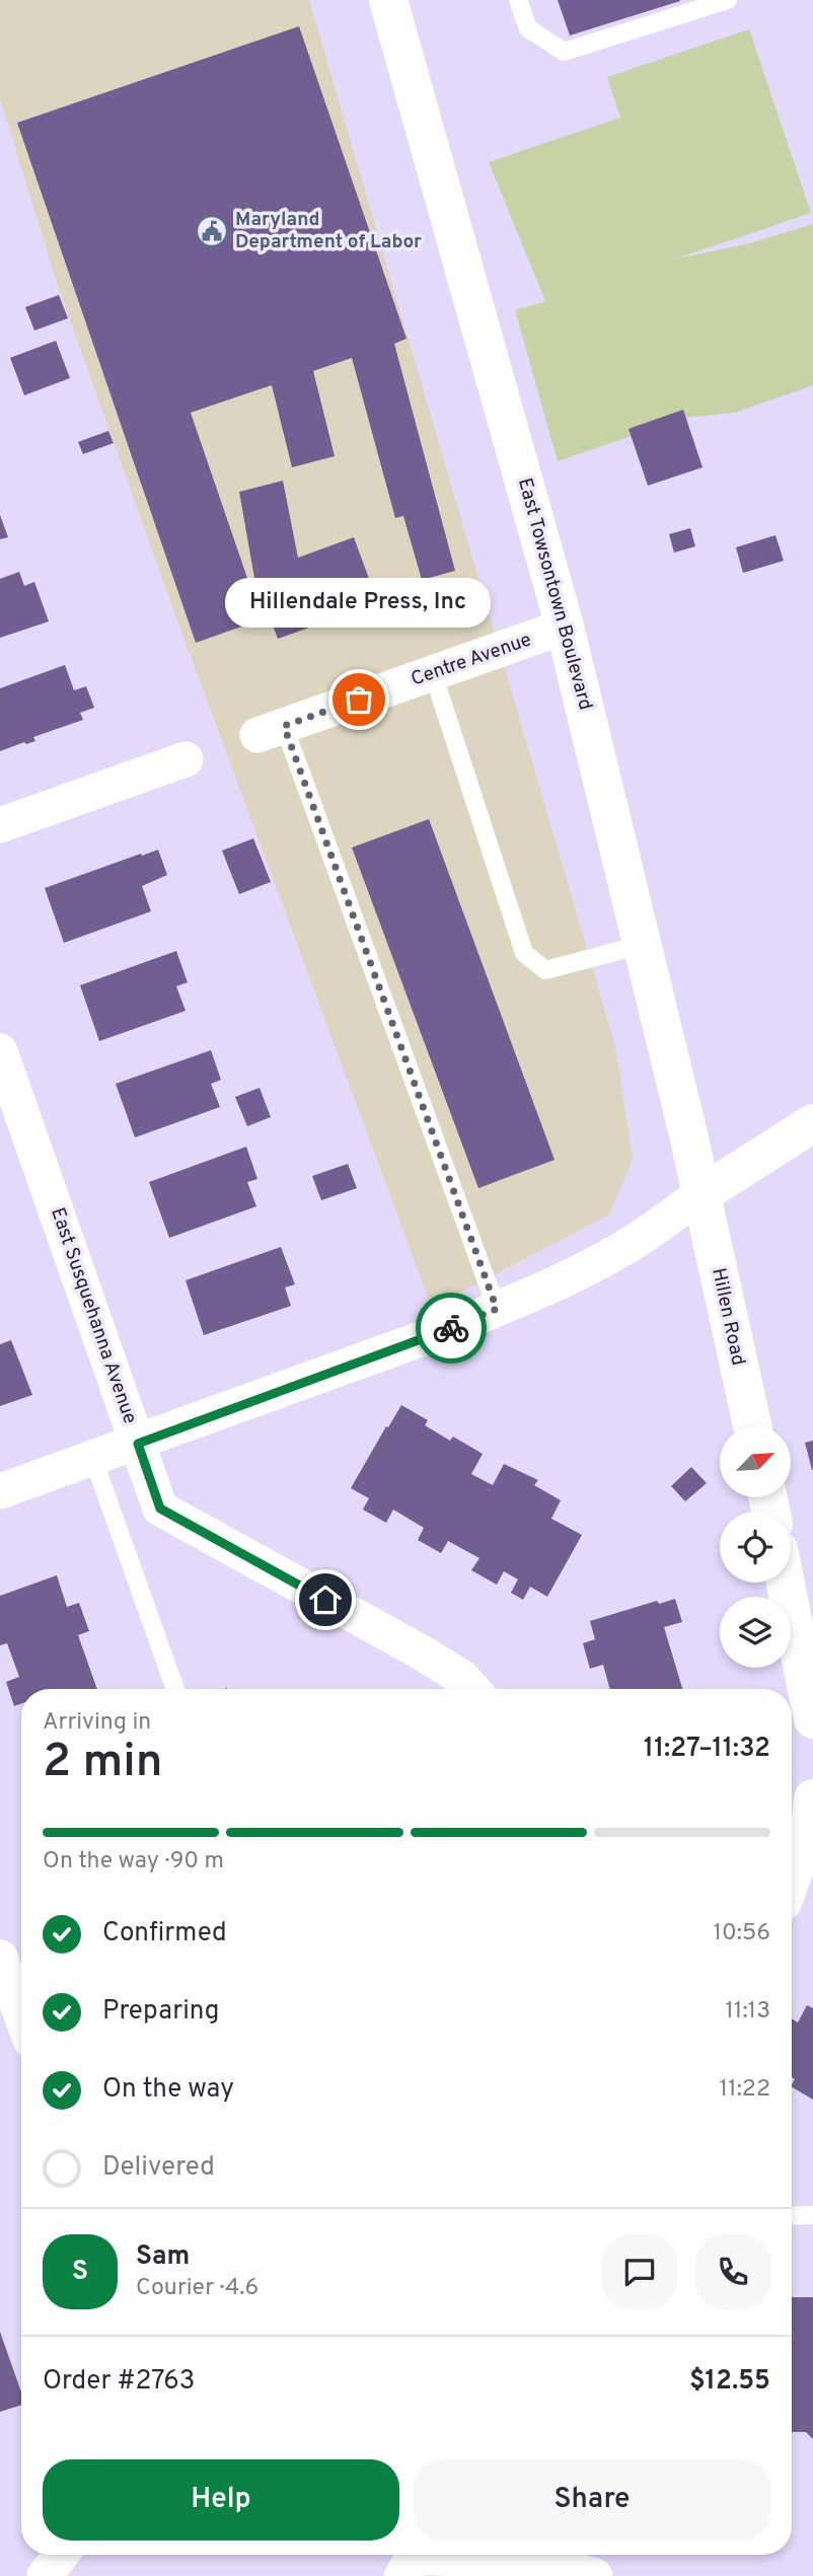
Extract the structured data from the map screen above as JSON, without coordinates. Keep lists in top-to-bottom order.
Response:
{
  "streets": {
    "main road": ["East Towsontown Boulevard", "Hillen Road"],
    "street": ["Centre Avenue", "East Susquehanna Avenue"]
  },
  "crossings": [
    ["East Towsontown Boulevard", "Centre Avenue"],
    ["East Towsontown Boulevard", "Hillen Road"]
  ],
  "places": {
    "public building": ["Maryland Department of Labor"],
    "other": ["Hillendale Press, Inc"]
  },
  "north": "top right",
  "page": {
    "bubble": "Hillendale Press, Inc",
    "heading": ["2 min", "Arriving in", "11:27–11:32"],
    "panel": [
      "Sam",
      "Courier · 4.6",
      "Order #2763",
      "$12.55"
    ],
    "bar": "On the way · 90 m",
    "list": [
      ["Confirmed", "10:56"],
      ["Preparing", "11:13"],
      ["On the way", "11:22"],
      "Delivered"
    ],
    "round": "S",
    "buttons": ["Help", "Share"]
  }
}
